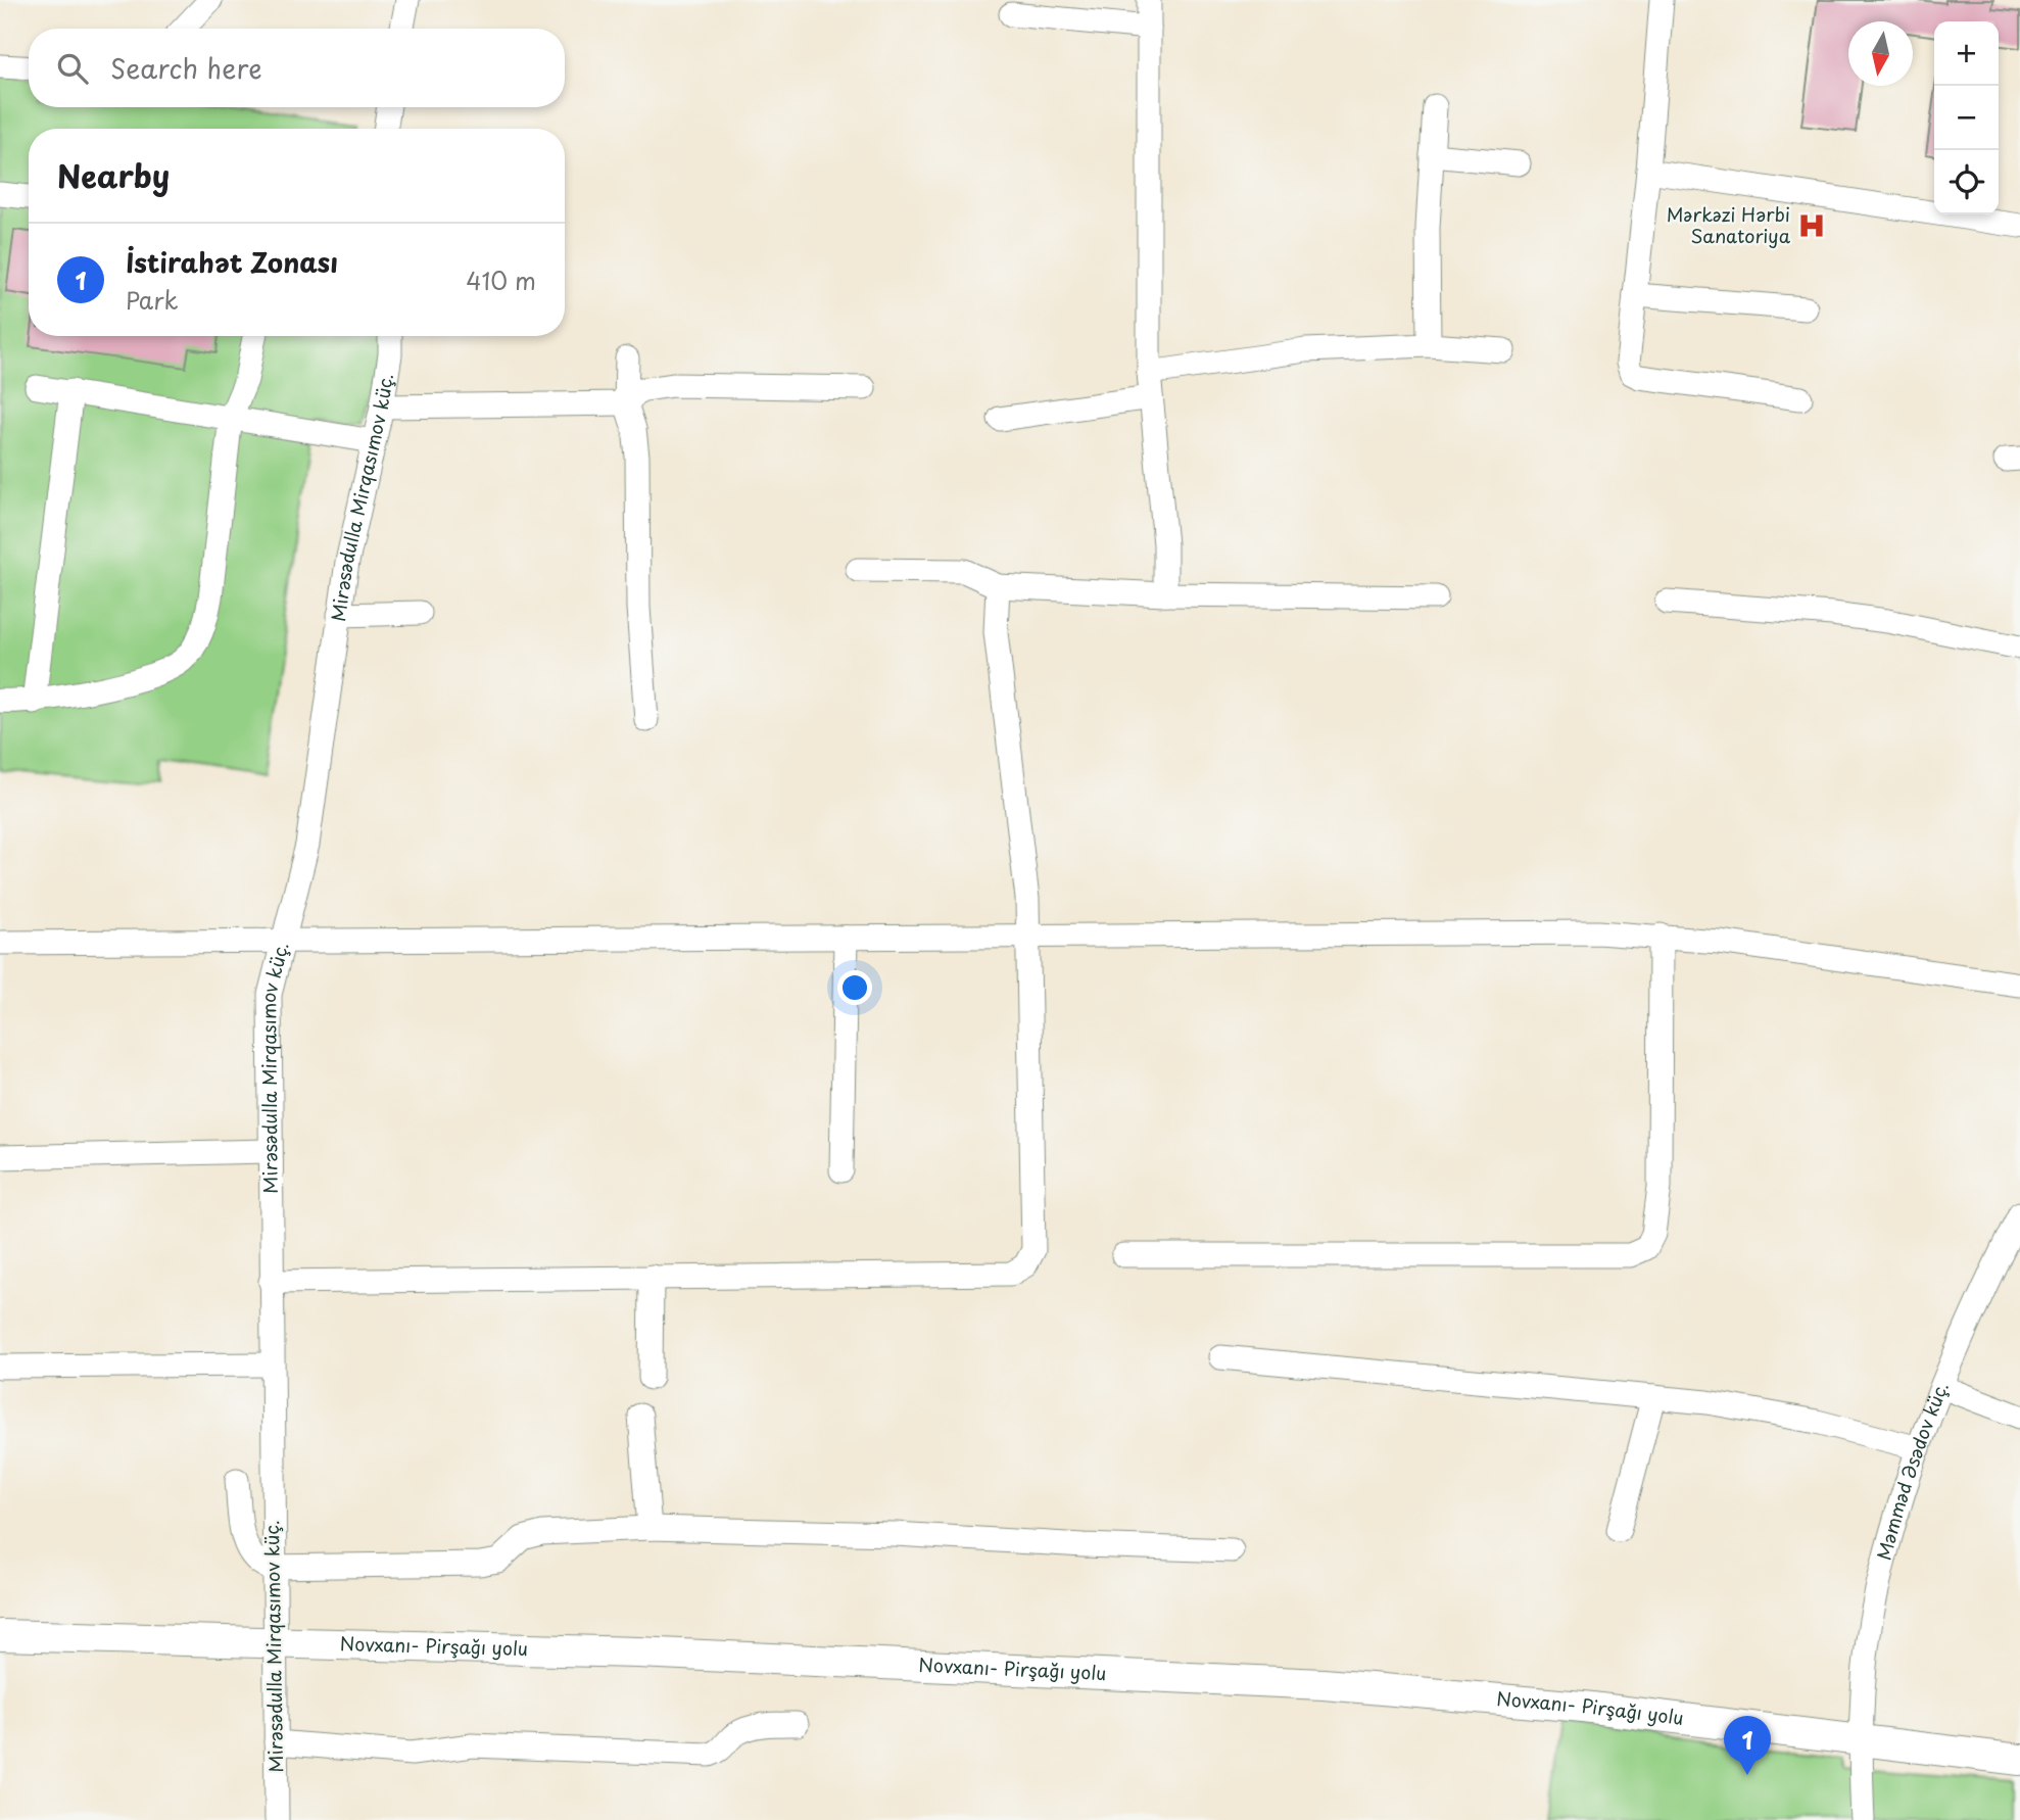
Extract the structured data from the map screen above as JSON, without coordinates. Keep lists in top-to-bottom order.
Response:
{
  "streets": {
    "main road": ["Novxanı- Pirşağı yolu"],
    "street": ["Mirəsədulla Mirqasımov küç.", "Məmməd Əsədov küç."]
  },
  "crossings": [
    ["Mirəsədulla Mirqasımov küç.", "Novxanı- Pirşağı yolu"],
    ["Məmməd Əsədov küç.", "Novxanı- Pirşağı yolu"]
  ],
  "places": {
    "hospital": ["Mərkəzi Hərbi Sanatoriya"]
  },
  "north": "bottom",
  "page": {
    "map_buttons": ["+", "−"],
    "search": "Search here",
    "heading": "Nearby",
    "list": [
      {
        "mark": "1",
        "name": "İstirahət Zonası",
        "note": "Park",
        "value": "410 m"
      }
    ],
    "pins": "1"
  }
}
